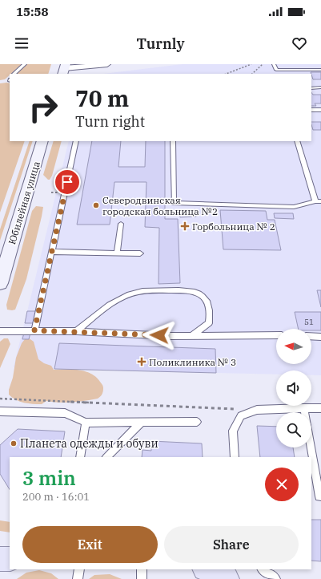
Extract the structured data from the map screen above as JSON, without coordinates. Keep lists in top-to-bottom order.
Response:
{
  "streets": {
    "main road": ["Юбилейная улица"]
  },
  "places": {
    "other": ["Северодвинская городская больница №2", "Планета одежды и обуви"],
    "health": ["Горбольница № 2", "Поликлиника № 3"]
  },
  "house_numbers": ["51"],
  "north": "left",
  "page": {
    "status": "15:58",
    "header": "Turnly",
    "turn": ["70 m", "Turn right"],
    "heading": ["3 min", "200 m · 16:01"],
    "buttons": ["Exit", "Share"]
  }
}
